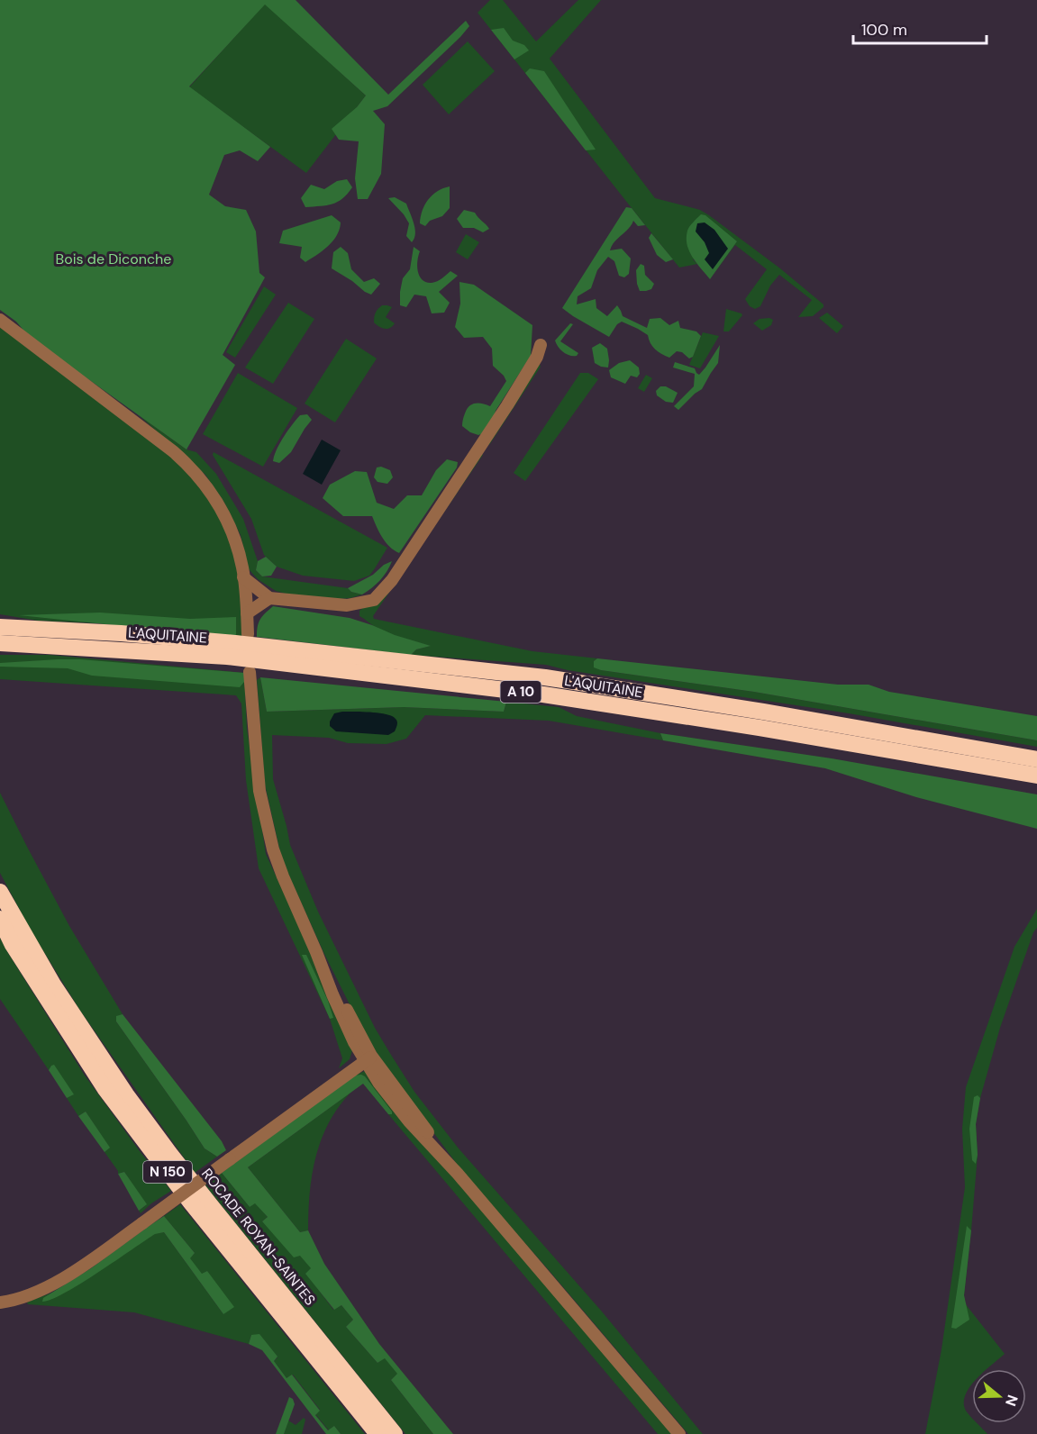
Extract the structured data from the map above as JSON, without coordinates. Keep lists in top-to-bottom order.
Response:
{
  "streets": {
    "highway": [
      "L'AQUITAINE",
      "A 10",
      "N 150",
      "ROCADE ROYAN-SAINTES"
    ]
  },
  "parks": ["Bois de Diconche"],
  "scale_bar": "100 m",
  "north": "right"
}
